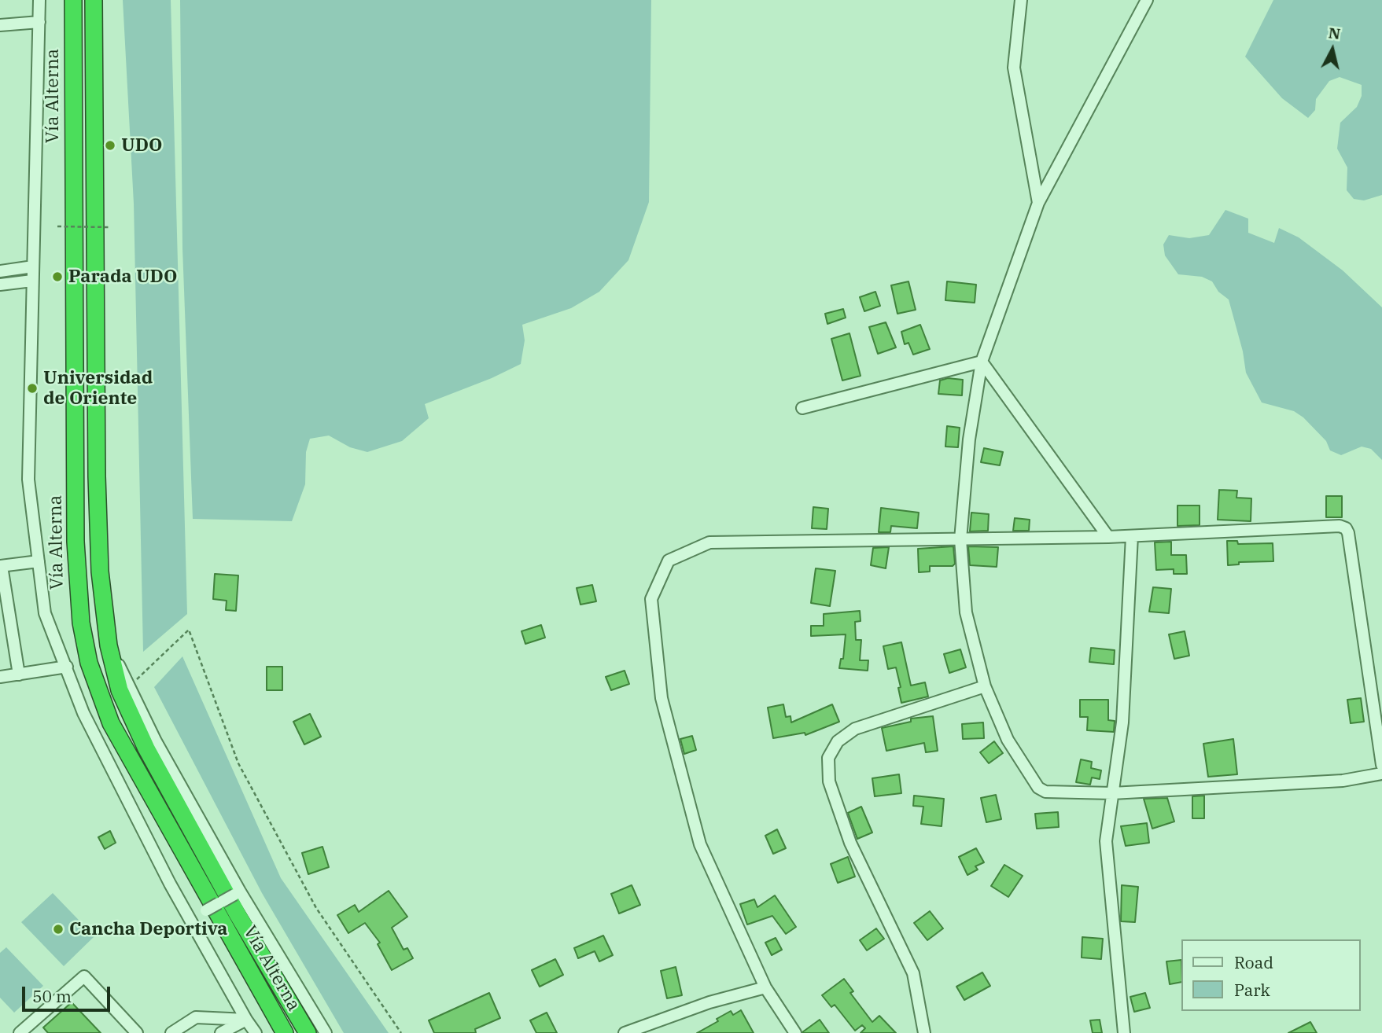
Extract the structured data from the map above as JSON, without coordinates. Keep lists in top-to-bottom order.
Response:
{
  "streets": {
    "highway": ["Vía Alterna"]
  },
  "places": [
    "UDO",
    "Parada UDO",
    "Universidad de Oriente",
    "Cancha Deportiva"
  ],
  "legend": ["Road", "Park"],
  "scale_bar": "50 m",
  "north": "top"
}
